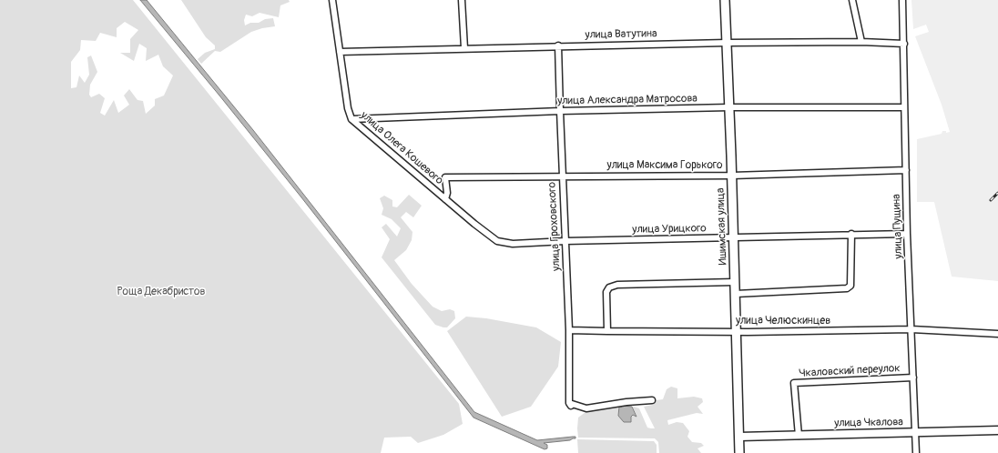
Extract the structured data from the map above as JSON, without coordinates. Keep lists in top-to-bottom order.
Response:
{
  "streets": {
    "main road": ["Ишимская улица"],
    "street": [
      "улица Ватутина",
      "улица Александра Матросова",
      "улица Олега Кошевого",
      "улица Максима Горького",
      "улица Гроховского",
      "улица Пущина",
      "улица Урицкого",
      "улица Челюскинцев",
      "Чкаловский переулок",
      "улица Чкалова"
    ]
  },
  "crossings": [
    ["улица Ватутина", "улица Олега Кошевого"],
    ["улица Ватутина", "улица Гроховского"],
    ["улица Ватутина", "Ишимская улица"],
    ["улица Ватутина", "улица Пущина"],
    ["улица Александра Матросова", "улица Олега Кошевого"],
    ["улица Александра Матросова", "улица Гроховского"],
    ["улица Александра Матросова", "Ишимская улица"],
    ["улица Александра Матросова", "улица Пущина"],
    ["улица Олега Кошевого", "улица Максима Горького"],
    ["улица Олега Кошевого", "улица Урицкого"],
    ["улица Максима Горького", "улица Гроховского"],
    ["улица Максима Горького", "Ишимская улица"],
    ["улица Максима Горького", "улица Пущина"],
    ["улица Гроховского", "улица Урицкого"],
    ["улица Гроховского", "улица Челюскинцев"],
    ["Ишимская улица", "улица Урицкого"],
    ["Ишимская улица", "улица Челюскинцев"],
    ["Ишимская улица", "улица Чкалова"],
    ["улица Пущина", "улица Урицкого"],
    ["улица Пущина", "улица Челюскинцев"],
    ["улица Пущина", "Чкаловский переулок"],
    ["улица Пущина", "улица Чкалова"],
    ["Чкаловский переулок", "улица Чкалова"]
  ],
  "parks": ["Роща Декабристов"]
}
